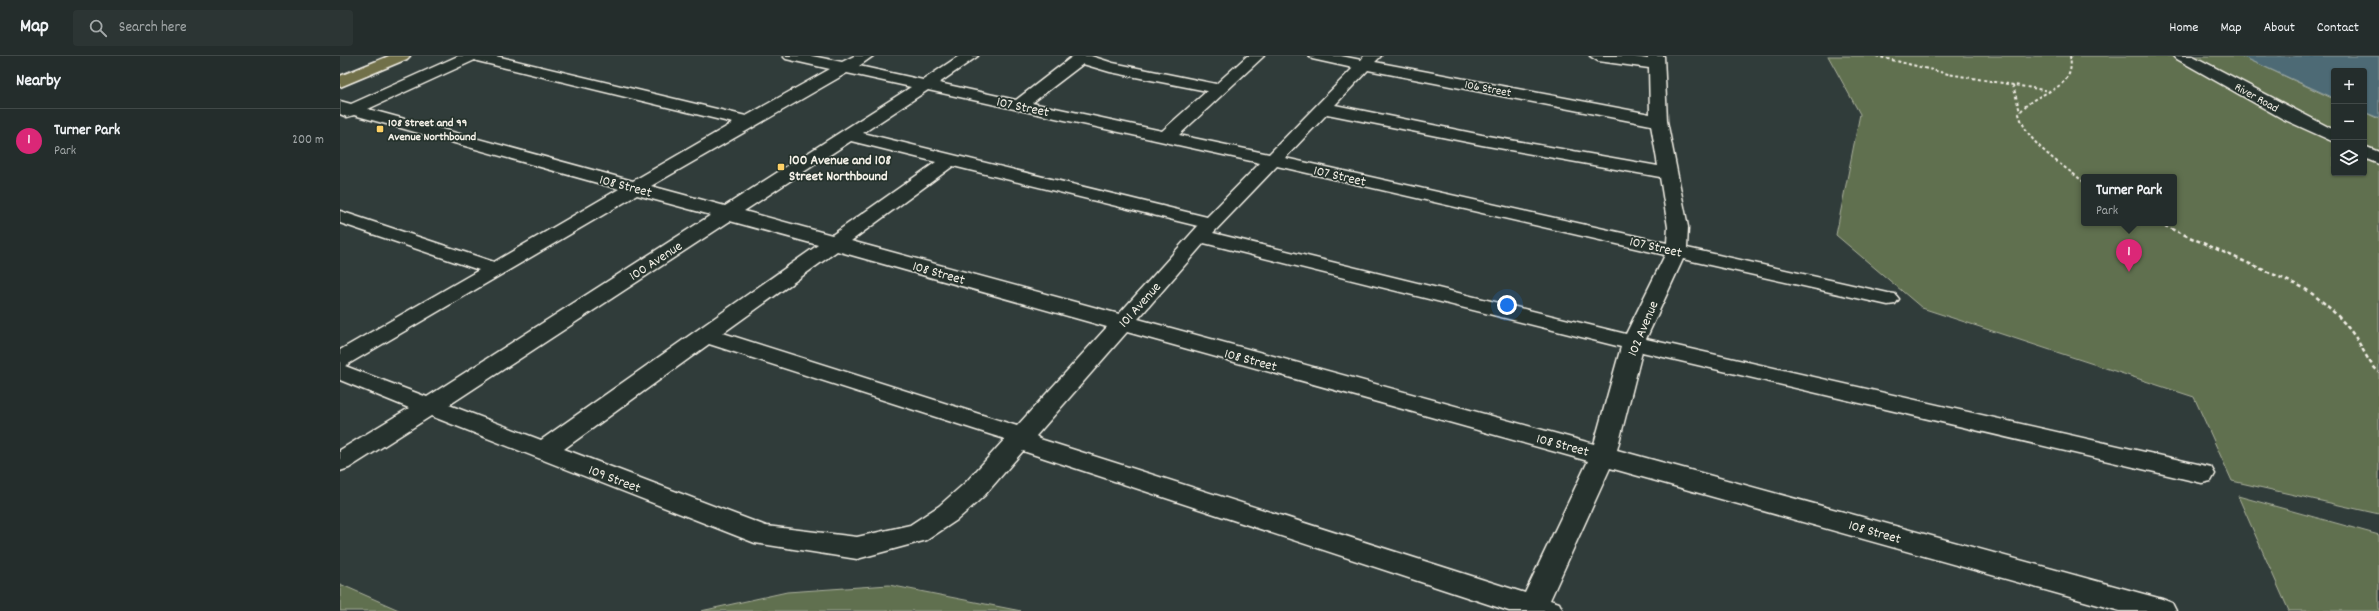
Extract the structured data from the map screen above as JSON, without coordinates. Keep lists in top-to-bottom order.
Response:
{
  "streets": {
    "street": [
      "106 Street",
      "River Road",
      "107 Street",
      "108 Street",
      "100 Avenue",
      "101 Avenue",
      "102 Avenue",
      "109 Street"
    ]
  },
  "crossings": [
    ["106 Street", "101 Avenue"],
    ["106 Street", "102 Avenue"],
    ["107 Street", "100 Avenue"],
    ["107 Street", "101 Avenue"],
    ["107 Street", "102 Avenue"],
    ["108 Street", "100 Avenue"],
    ["108 Street", "101 Avenue"],
    ["108 Street", "102 Avenue"],
    ["100 Avenue", "109 Street"],
    ["101 Avenue", "109 Street"]
  ],
  "places": {
    "transit": ["108 Street and 99 Avenue Northbound", "100 Avenue and 108 Street Northbound"]
  },
  "page": {
    "header": "Map",
    "search": "Search here",
    "nav": [
      "Home",
      "Map",
      "About",
      "Contact"
    ],
    "heading": "Nearby",
    "map_buttons": ["+", "−"],
    "list": [
      {
        "mark": "1",
        "name": "Turner Park",
        "note": "Park",
        "value": "200 m"
      }
    ],
    "popup": ["Turner Park", "Park"],
    "pins": "1"
  }
}
